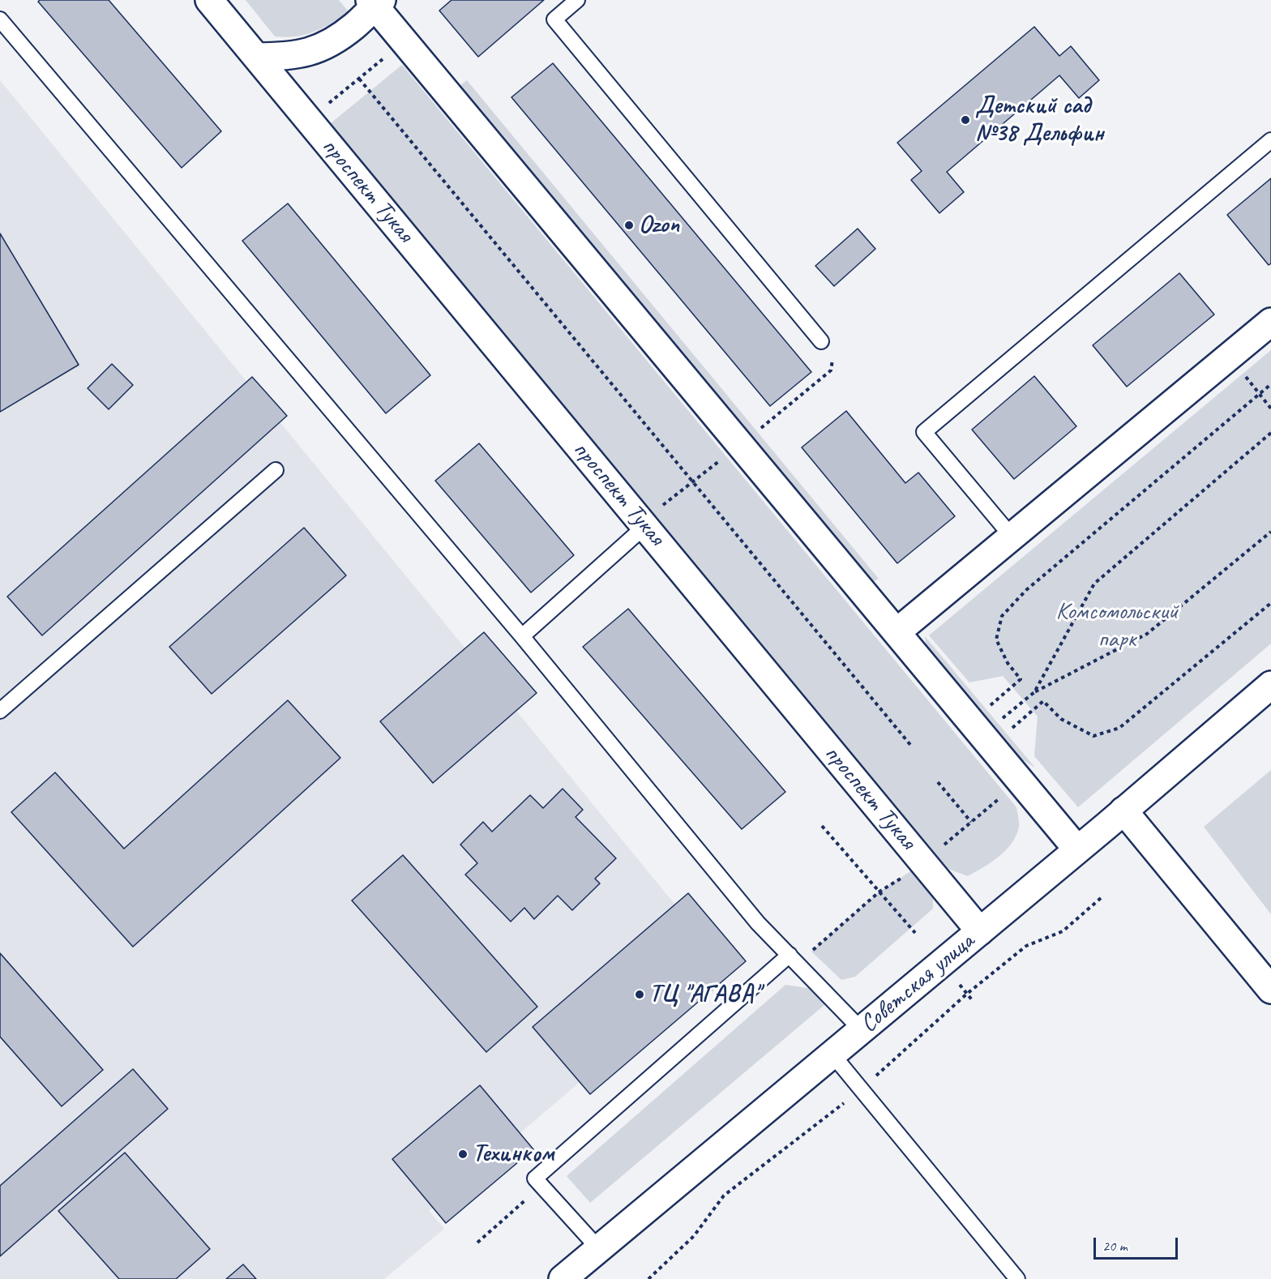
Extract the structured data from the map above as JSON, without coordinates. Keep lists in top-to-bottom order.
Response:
{
  "streets": {
    "main road": ["проспект Тукая", "Советская улица"]
  },
  "crossings": [
    ["проспект Тукая", "Советская улица"]
  ],
  "parks": ["Комсомольский парк"],
  "places": [
    "Детский сад №38 Дельфин",
    "Ozon",
    "ТЦ \"АГАВА\"",
    "Техинком"
  ],
  "scale_bar": "20 m"
}
